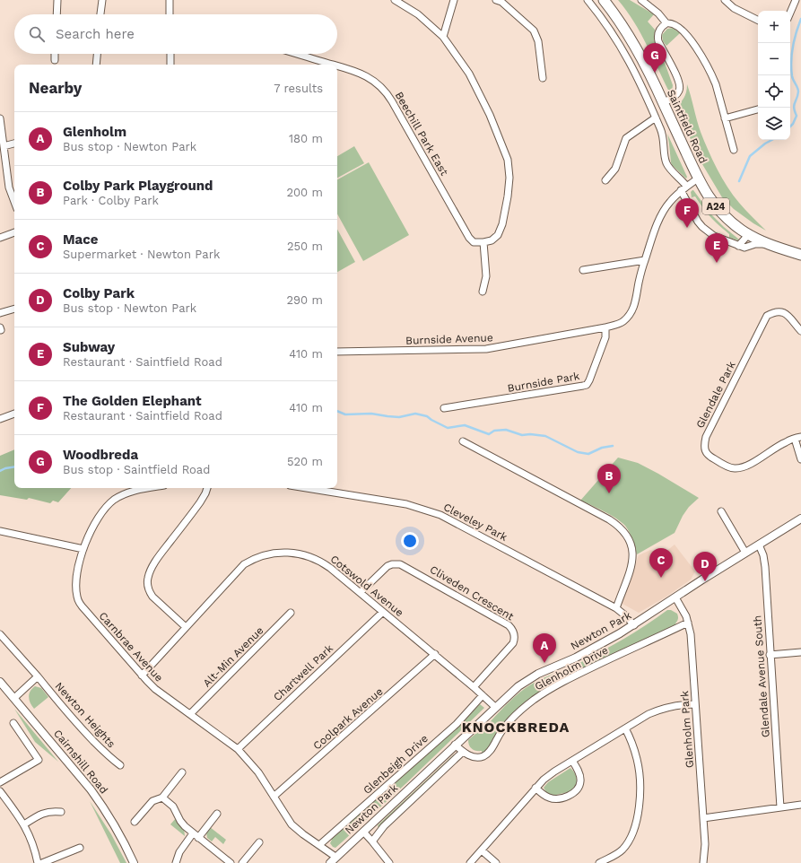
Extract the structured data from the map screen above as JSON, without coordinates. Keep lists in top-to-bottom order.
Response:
{
  "streets": {
    "highway": ["Saintfield Road", "A24"],
    "street": [
      "Beechill Park East",
      "Burnside Avenue",
      "Burnside Park",
      "Glendale Park",
      "Cleveley Park",
      "Cotswold Avenue",
      "Cliveden Crescent",
      "Newton Park",
      "Carnbrae Avenue",
      "Alt-Min Avenue",
      "Glenholm Drive",
      "Chartwell Park",
      "Glendale Avenue South",
      "Newton Heights",
      "Coolpark Avenue",
      "Glenholm Park",
      "Cairnshill Road",
      "Glenbeigh Drive"
    ]
  },
  "crossings": [
    ["Burnside Avenue", "Burnside Park"],
    ["Cleveley Park", "Newton Park"],
    ["Cotswold Avenue", "Cliveden Crescent"],
    ["Cotswold Avenue", "Newton Park"],
    ["Cotswold Avenue", "Carnbrae Avenue"],
    ["Cotswold Avenue", "Chartwell Park"],
    ["Cotswold Avenue", "Coolpark Avenue"],
    ["Cotswold Avenue", "Glenbeigh Drive"],
    ["Newton Park", "Carnbrae Avenue"],
    ["Newton Park", "Glenholm Drive"],
    ["Newton Park", "Glendale Avenue South"],
    ["Newton Park", "Glenholm Park"],
    ["Carnbrae Avenue", "Alt-Min Avenue"],
    ["Carnbrae Avenue", "Chartwell Park"],
    ["Carnbrae Avenue", "Coolpark Avenue"],
    ["Carnbrae Avenue", "Glenbeigh Drive"],
    ["Glenholm Drive", "Glenholm Park"]
  ],
  "districts": ["KNOCKBREDA"],
  "page": {
    "map_buttons": ["+", "−"],
    "search": "Search here",
    "pins": [
      "G",
      "F",
      "E",
      "B",
      "C",
      "D",
      "A"
    ],
    "heading": ["Nearby", "7 results"],
    "list": [
      {
        "mark": "A",
        "name": "Glenholm",
        "note": "Bus stop · Newton Park",
        "value": "180 m"
      },
      {
        "mark": "B",
        "name": "Colby Park Playground",
        "note": "Park · Colby Park",
        "value": "200 m"
      },
      {
        "mark": "C",
        "name": "Mace",
        "note": "Supermarket · Newton Park",
        "value": "250 m"
      },
      {
        "mark": "D",
        "name": "Colby Park",
        "note": "Bus stop · Newton Park",
        "value": "290 m"
      },
      {
        "mark": "E",
        "name": "Subway",
        "note": "Restaurant · Saintfield Road",
        "value": "410 m"
      },
      {
        "mark": "F",
        "name": "The Golden Elephant",
        "note": "Restaurant · Saintfield Road",
        "value": "410 m"
      },
      {
        "mark": "G",
        "name": "Woodbreda",
        "note": "Bus stop · Saintfield Road",
        "value": "520 m"
      }
    ]
  }
}
